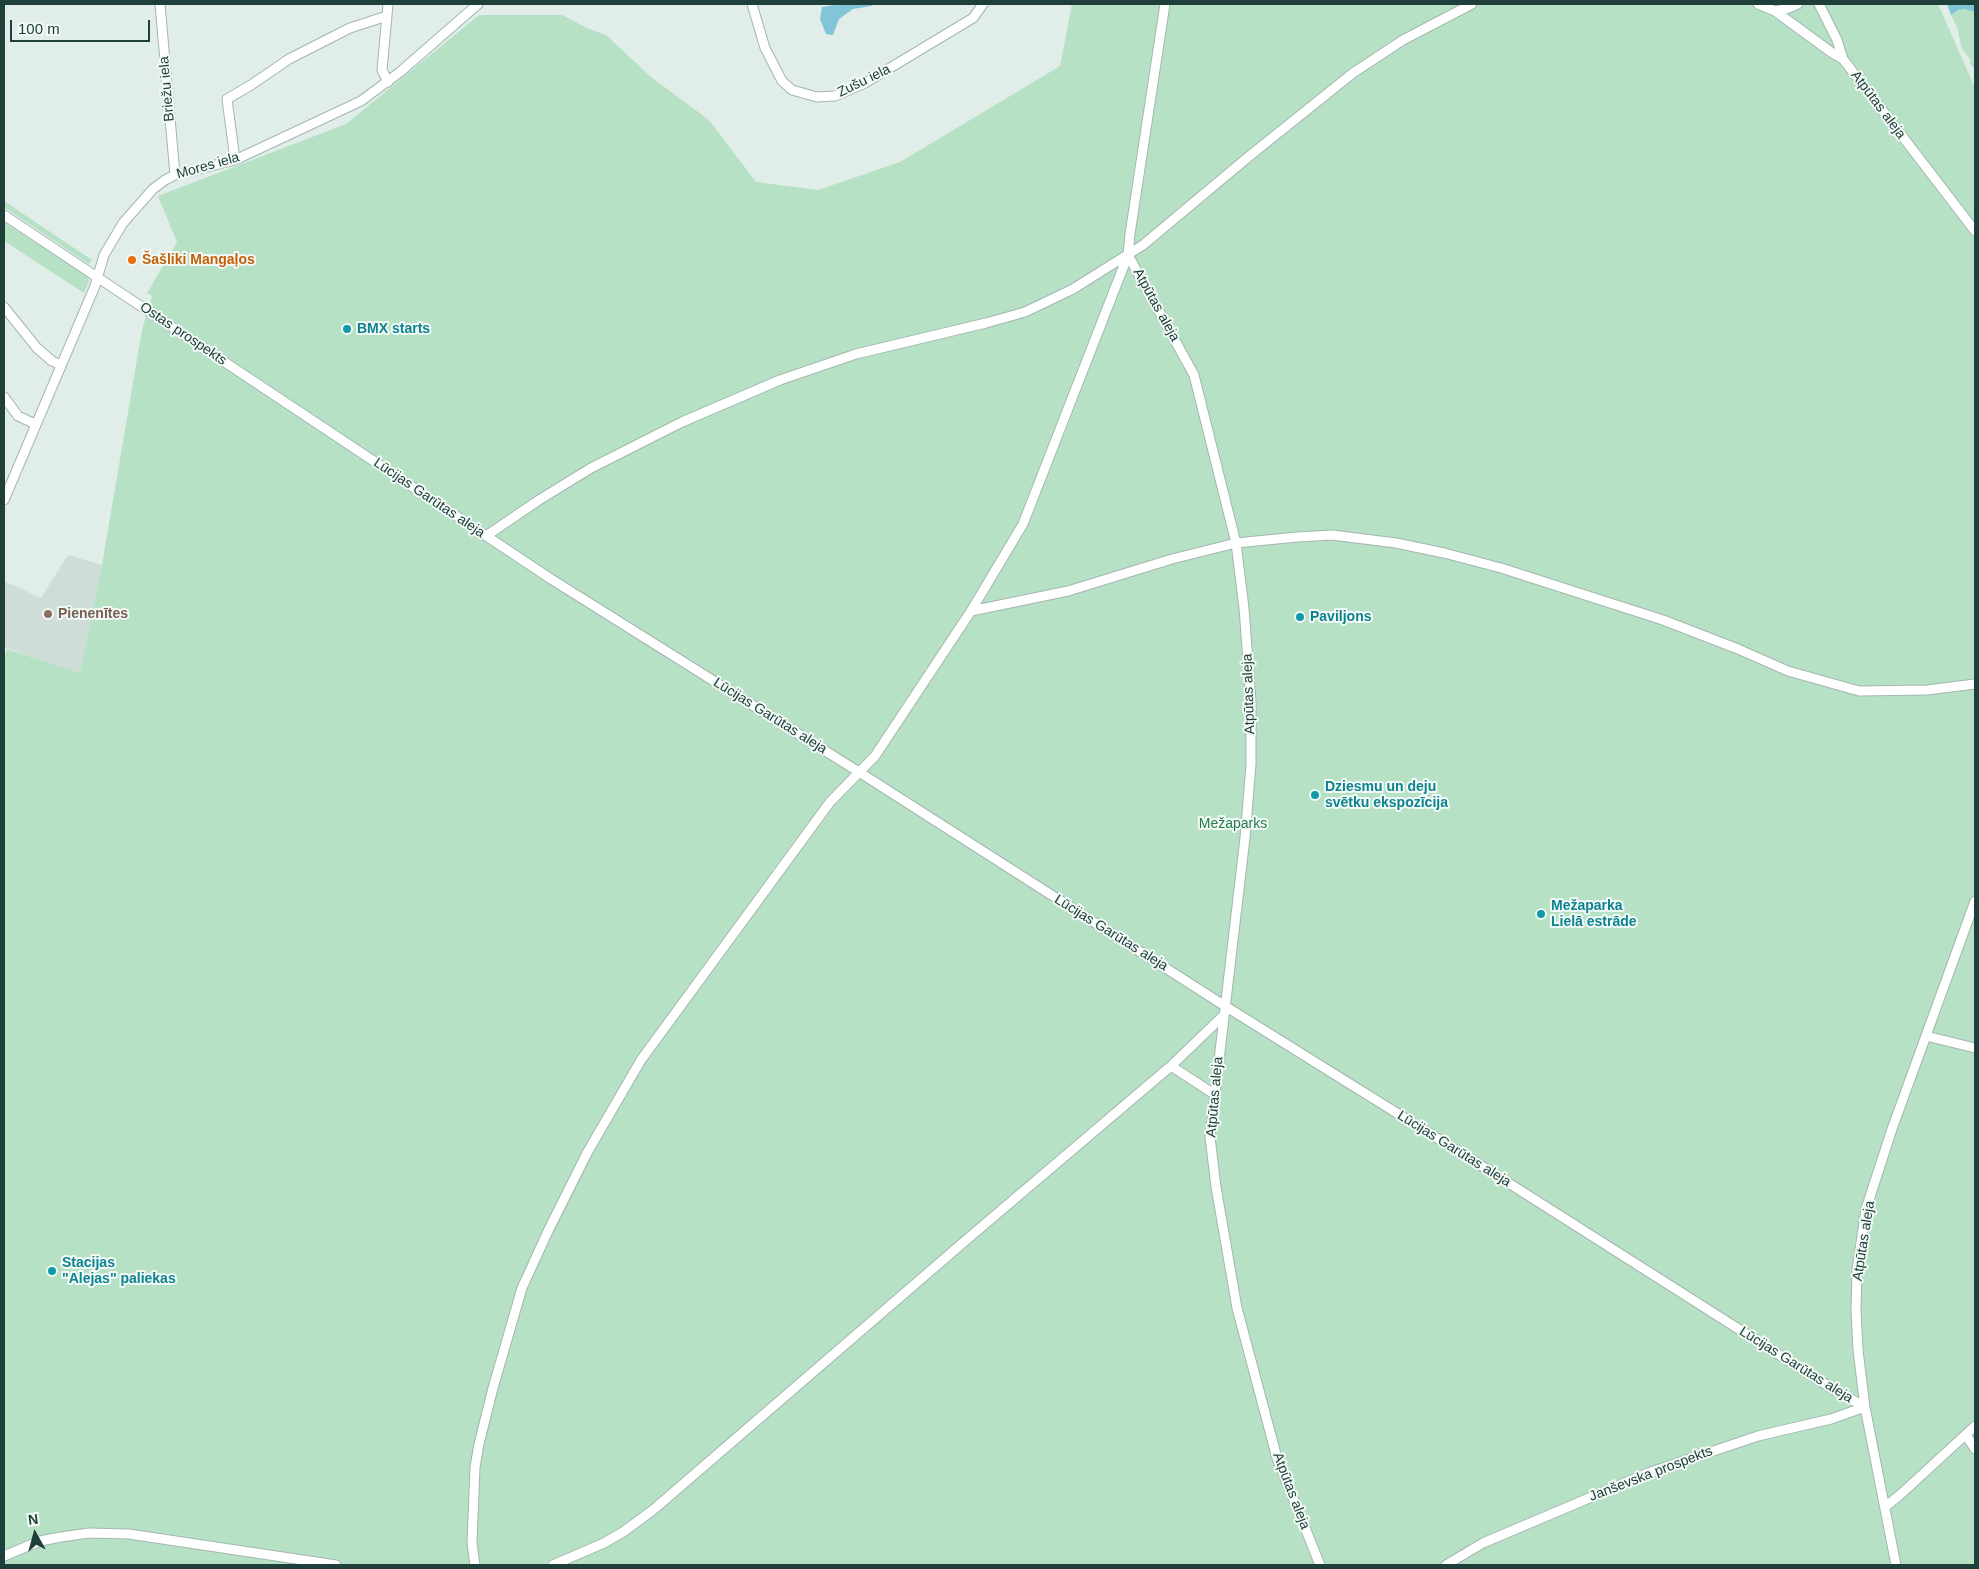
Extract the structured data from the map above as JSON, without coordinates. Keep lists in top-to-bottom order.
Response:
{
  "streets": {
    "street": [
      "Zušu iela",
      "Briežu iela",
      "Atpūtas aleja",
      "Mores iela",
      "Ostas prospekts",
      "Lūcijas Garūtas aleja",
      "Janševska prospekts"
    ]
  },
  "crossings": [
    ["Briežu iela", "Mores iela"],
    ["Atpūtas aleja", "Lūcijas Garūtas aleja"],
    ["Atpūtas aleja", "Janševska prospekts"],
    ["Mores iela", "Ostas prospekts"],
    ["Ostas prospekts", "Lūcijas Garūtas aleja"],
    ["Lūcijas Garūtas aleja", "Janševska prospekts"]
  ],
  "parks": ["Mežaparks"],
  "places": [
    "Šašliki Mangaļos",
    "BMX starts",
    "Pienenītes",
    "Paviljons",
    "Dziesmu un deju svētku ekspozīcija",
    "Mežaparka Lielā estrāde",
    "Stacijas \"Alejas\" paliekas"
  ],
  "scale_bar": "100 m",
  "north": "top"
}
